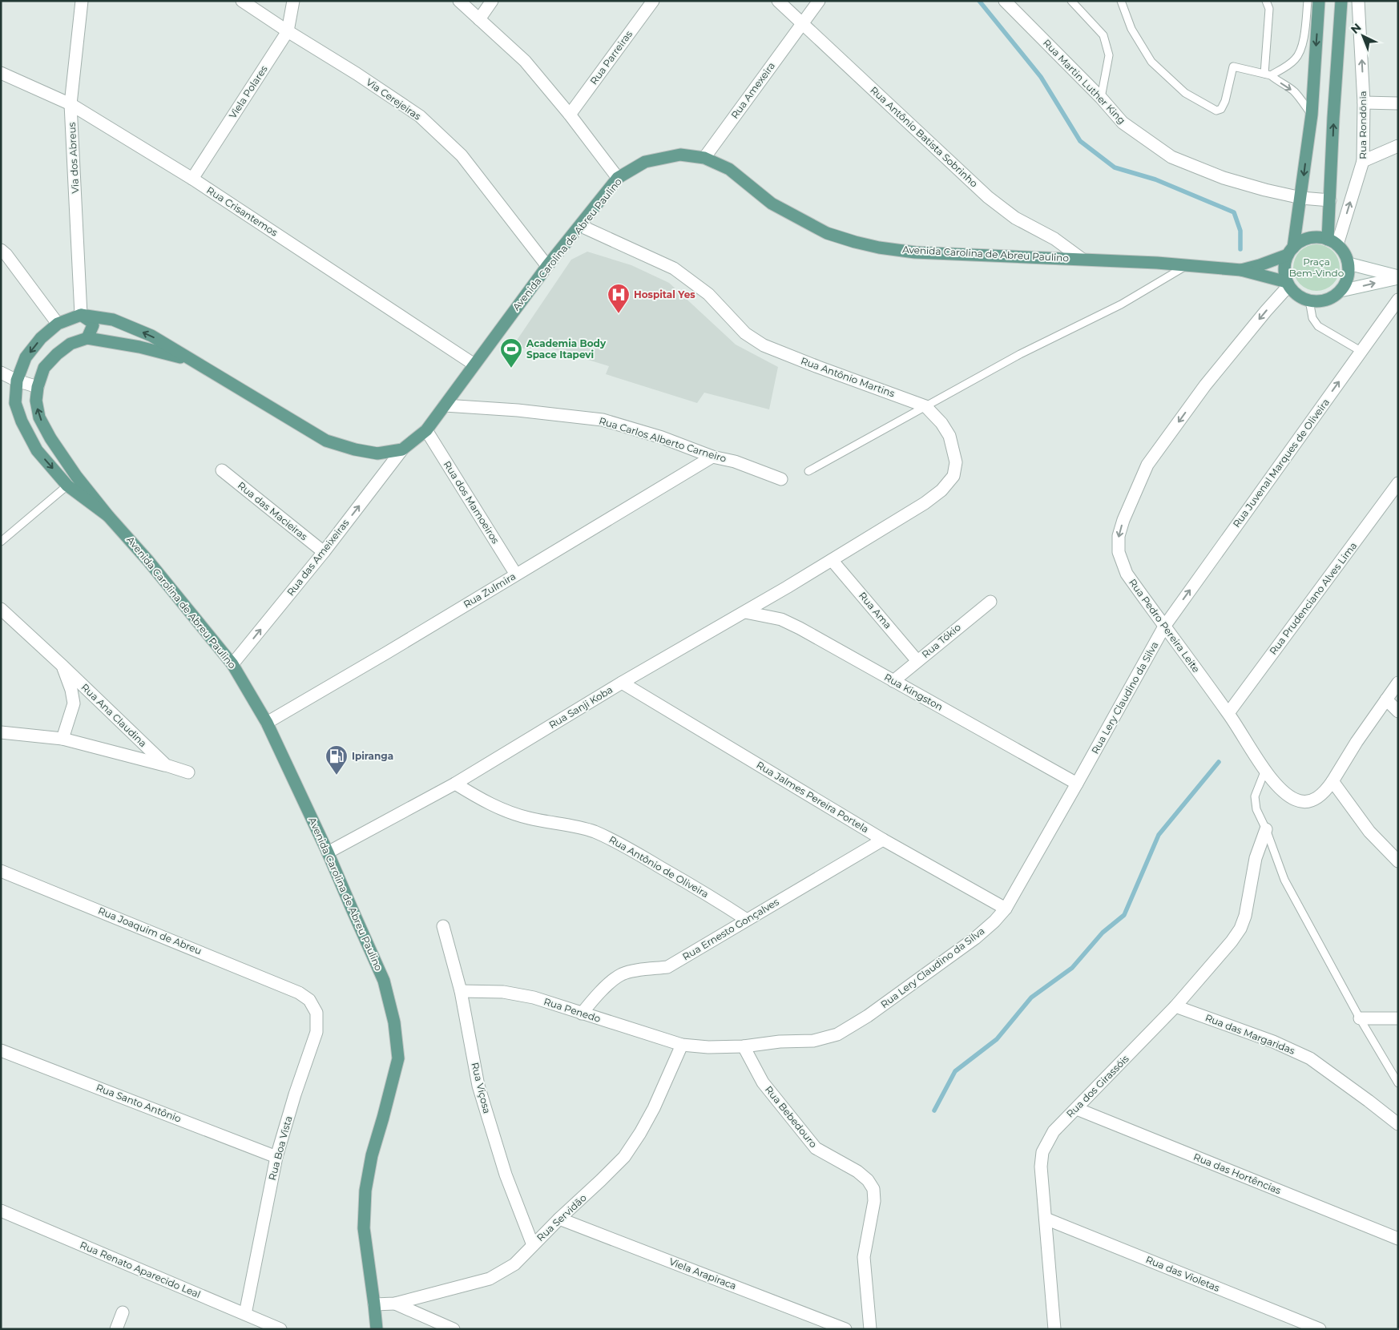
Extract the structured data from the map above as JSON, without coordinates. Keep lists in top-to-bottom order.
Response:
{
  "streets": {
    "main road": ["Avenida Carolina de Abreu Paulino"],
    "street": [
      "Rua Parreiras",
      "Rua Martin Luther King",
      "Rua Amexeira",
      "Viela Polares",
      "Via Cerejeiras",
      "Rua Rondônia",
      "Rua Antônio Batista Sobrinho",
      "Via dos Abreus",
      "Rua Crisantemos",
      "Rua Antônio Martins",
      "Rua Carlos Alberto Carneiro",
      "Rua Juvenal Marques de Oliveira",
      "Rua dos Mamoeiros",
      "Rua das Macieiras",
      "Rua das Ameixeiras",
      "Rua Zulmira",
      "Rua Prudenciano Alves Lima",
      "Rua Ama",
      "Rua Pedro Pereira Leite",
      "Rua Tókio",
      "Rua Kingston",
      "Rua Lery Claudino da Silva",
      "Rua Sanji Koba",
      "Rua Ana Claudina",
      "Rua Jalmes Pereira Portela",
      "Rua Antônio de Oliveira",
      "Rua Ernesto Gonçalves",
      "Rua Joaquim de Abreu",
      "Rua Penedo",
      "Rua das Margaridas",
      "Rua dos Girassóis",
      "Rua Viçosa",
      "Rua Santo Antônio",
      "Rua Bebedouro",
      "Rua Boa Vista",
      "Rua das Hortências",
      "Rua Servidão",
      "Rua Renato Aparecido Leal",
      "Viela Arapiraca",
      "Rua das Violetas"
    ]
  },
  "crossings": [
    ["Rua Amexeira", "Rua Antônio Batista Sobrinho"],
    ["Rua Amexeira", "Avenida Carolina de Abreu Paulino"],
    ["Viela Polares", "Via Cerejeiras"],
    ["Viela Polares", "Rua Crisantemos"],
    ["Via Cerejeiras", "Avenida Carolina de Abreu Paulino"],
    ["Rua Rondônia", "Avenida Carolina de Abreu Paulino"],
    ["Rua Rondônia", "Rua Pedro Pereira Leite"],
    ["Rua Antônio Batista Sobrinho", "Avenida Carolina de Abreu Paulino"],
    ["Via dos Abreus", "Rua Crisantemos"],
    ["Via dos Abreus", "Avenida Carolina de Abreu Paulino"],
    ["Rua Crisantemos", "Avenida Carolina de Abreu Paulino"],
    ["Avenida Carolina de Abreu Paulino", "Rua Antônio Martins"],
    ["Avenida Carolina de Abreu Paulino", "Rua Carlos Alberto Carneiro"],
    ["Avenida Carolina de Abreu Paulino", "Rua dos Mamoeiros"],
    ["Avenida Carolina de Abreu Paulino", "Rua das Ameixeiras"],
    ["Avenida Carolina de Abreu Paulino", "Rua Zulmira"],
    ["Avenida Carolina de Abreu Paulino", "Rua Pedro Pereira Leite"],
    ["Avenida Carolina de Abreu Paulino", "Rua Sanji Koba"],
    ["Avenida Carolina de Abreu Paulino", "Rua Servidão"],
    ["Rua Antônio Martins", "Rua Ama"],
    ["Rua Antônio Martins", "Rua Sanji Koba"],
    ["Rua Carlos Alberto Carneiro", "Rua Zulmira"],
    ["Rua Juvenal Marques de Oliveira", "Rua Pedro Pereira Leite"],
    ["Rua Juvenal Marques de Oliveira", "Rua Lery Claudino da Silva"],
    ["Rua dos Mamoeiros", "Rua Zulmira"],
    ["Rua das Macieiras", "Rua das Ameixeiras"],
    ["Rua Prudenciano Alves Lima", "Rua Pedro Pereira Leite"],
    ["Rua Ama", "Rua Tókio"],
    ["Rua Ama", "Rua Sanji Koba"],
    ["Rua Pedro Pereira Leite", "Rua Lery Claudino da Silva"],
    ["Rua Tókio", "Rua Kingston"],
    ["Rua Kingston", "Rua Lery Claudino da Silva"],
    ["Rua Kingston", "Rua Sanji Koba"],
    ["Rua Lery Claudino da Silva", "Rua Jalmes Pereira Portela"],
    ["Rua Lery Claudino da Silva", "Rua Penedo"],
    ["Rua Lery Claudino da Silva", "Rua Bebedouro"],
    ["Rua Lery Claudino da Silva", "Rua Servidão"],
    ["Rua Sanji Koba", "Rua Jalmes Pereira Portela"],
    ["Rua Sanji Koba", "Rua Antônio de Oliveira"],
    ["Rua Jalmes Pereira Portela", "Rua Ernesto Gonçalves"],
    ["Rua Antônio de Oliveira", "Rua Ernesto Gonçalves"],
    ["Rua Ernesto Gonçalves", "Rua Penedo"],
    ["Rua Joaquim de Abreu", "Rua Boa Vista"],
    ["Rua Penedo", "Rua Viçosa"],
    ["Rua Penedo", "Rua Servidão"],
    ["Rua das Margaridas", "Rua dos Girassóis"],
    ["Rua dos Girassóis", "Rua das Hortências"],
    ["Rua dos Girassóis", "Rua das Violetas"],
    ["Rua Viçosa", "Rua Servidão"],
    ["Rua Santo Antônio", "Rua Boa Vista"],
    ["Rua Boa Vista", "Rua Renato Aparecido Leal"],
    ["Rua Servidão", "Viela Arapiraca"]
  ],
  "one_way": [
    "Rua Rondônia",
    "Rua Juvenal Marques de Oliveira",
    "Rua das Ameixeiras",
    "Rua Pedro Pereira Leite"
  ],
  "parks": ["Praça Bem-Vindo"],
  "places": {
    "hospital": ["Hospital Yes"],
    "sports": ["Academia Body Space Itapevi"],
    "fuel station": ["Ipiranga"]
  },
  "north": "top left"
}
